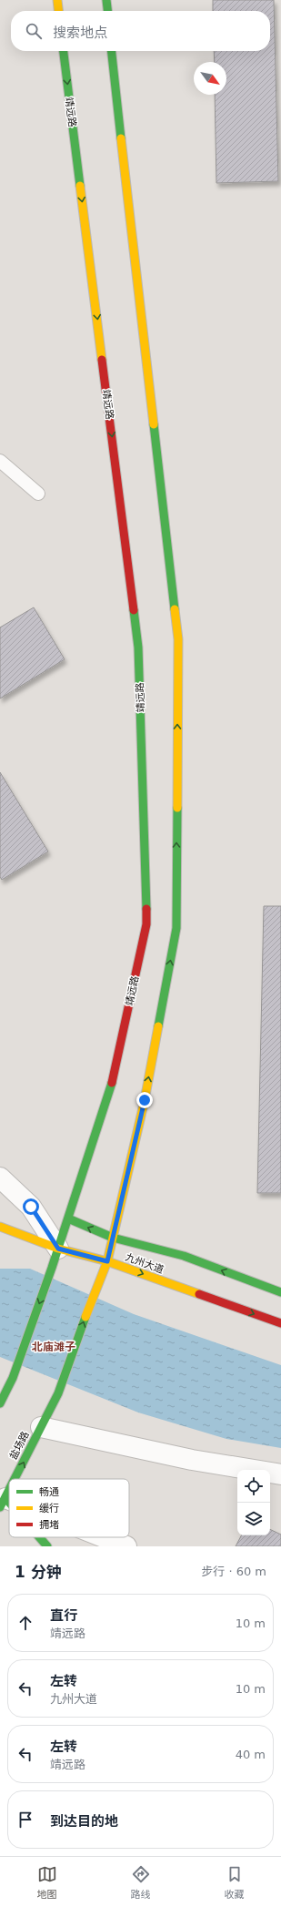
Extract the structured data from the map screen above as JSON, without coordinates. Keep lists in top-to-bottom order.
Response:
{
  "streets": {
    "main road": ["靖远路", "九州大道", "盐场路"]
  },
  "crossings": [
    ["靖远路", "九州大道"],
    ["九州大道", "盐场路"]
  ],
  "one_way": ["盐场路"],
  "districts": ["北庙滩子"],
  "legend": ["畅通", "缓行", "拥堵"],
  "north": "bottom right",
  "page": {
    "search": "搜索地点",
    "heading": ["1 分钟", "步行 · 60 m"],
    "list": [
      ["直行", "靖远路", "10 m"],
      ["左转", "九州大道", "10 m"],
      ["左转", "靖远路", "40 m"],
      "到达目的地"
    ],
    "nav": ["地图", "路线", "收藏"]
  }
}
